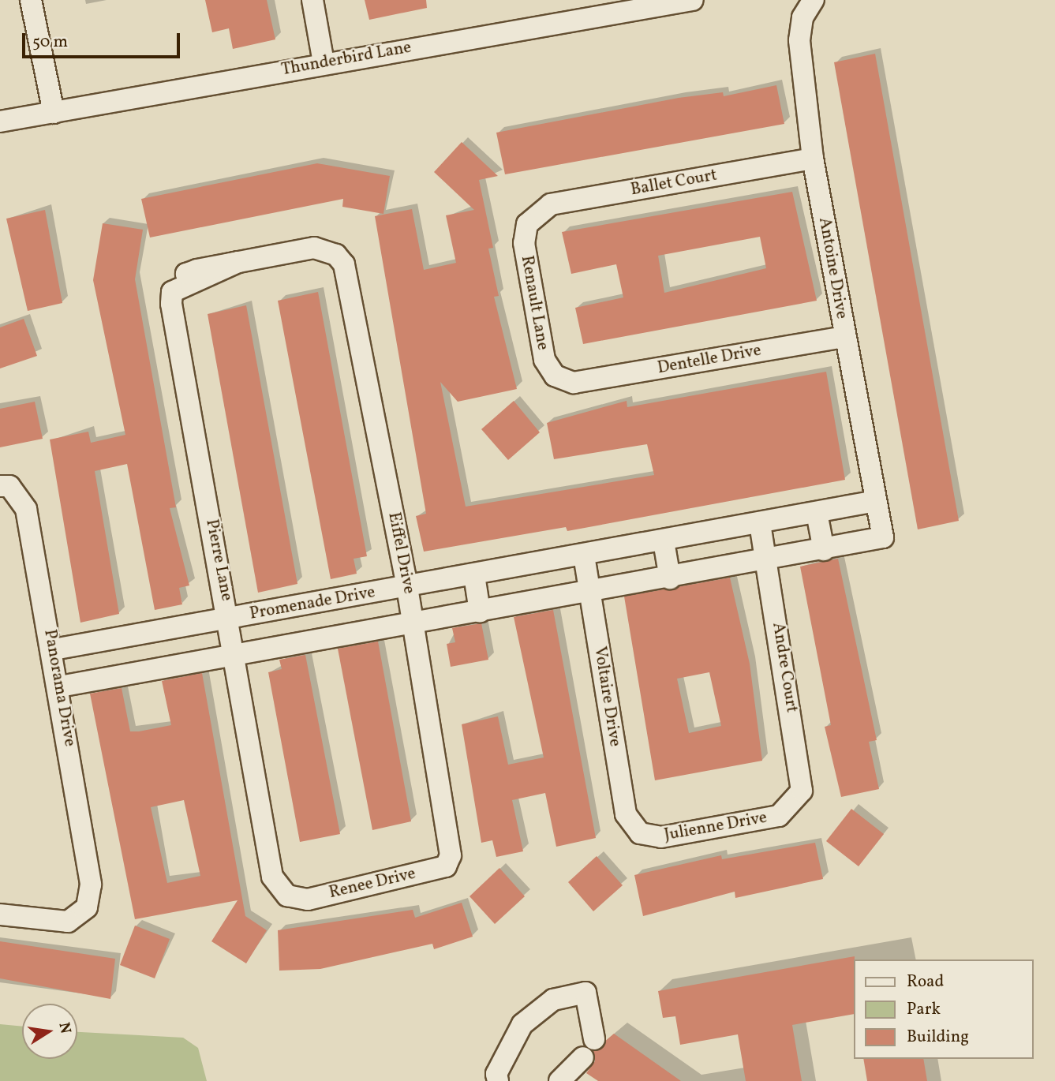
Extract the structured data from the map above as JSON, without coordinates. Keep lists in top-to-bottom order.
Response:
{
  "streets": {
    "street": [
      "Thunderbird Lane",
      "Ballet Court",
      "Antoine Drive",
      "Renault Lane",
      "Dentelle Drive",
      "Eiffel Drive",
      "Pierre Lane",
      "Promenade Drive",
      "Andre Court",
      "Panorama Drive",
      "Voltaire Drive",
      "Julienne Drive",
      "Renee Drive"
    ]
  },
  "crossings": [
    ["Ballet Court", "Antoine Drive"],
    ["Ballet Court", "Renault Lane"],
    ["Antoine Drive", "Dentelle Drive"],
    ["Antoine Drive", "Promenade Drive"],
    ["Renault Lane", "Dentelle Drive"],
    ["Eiffel Drive", "Pierre Lane"],
    ["Eiffel Drive", "Promenade Drive"],
    ["Eiffel Drive", "Renee Drive"],
    ["Pierre Lane", "Promenade Drive"],
    ["Pierre Lane", "Renee Drive"],
    ["Promenade Drive", "Andre Court"],
    ["Promenade Drive", "Panorama Drive"],
    ["Promenade Drive", "Voltaire Drive"],
    ["Andre Court", "Julienne Drive"],
    ["Voltaire Drive", "Julienne Drive"]
  ],
  "legend": ["Road", "Park", "Building"],
  "scale_bar": "50 m",
  "north": "right"
}
